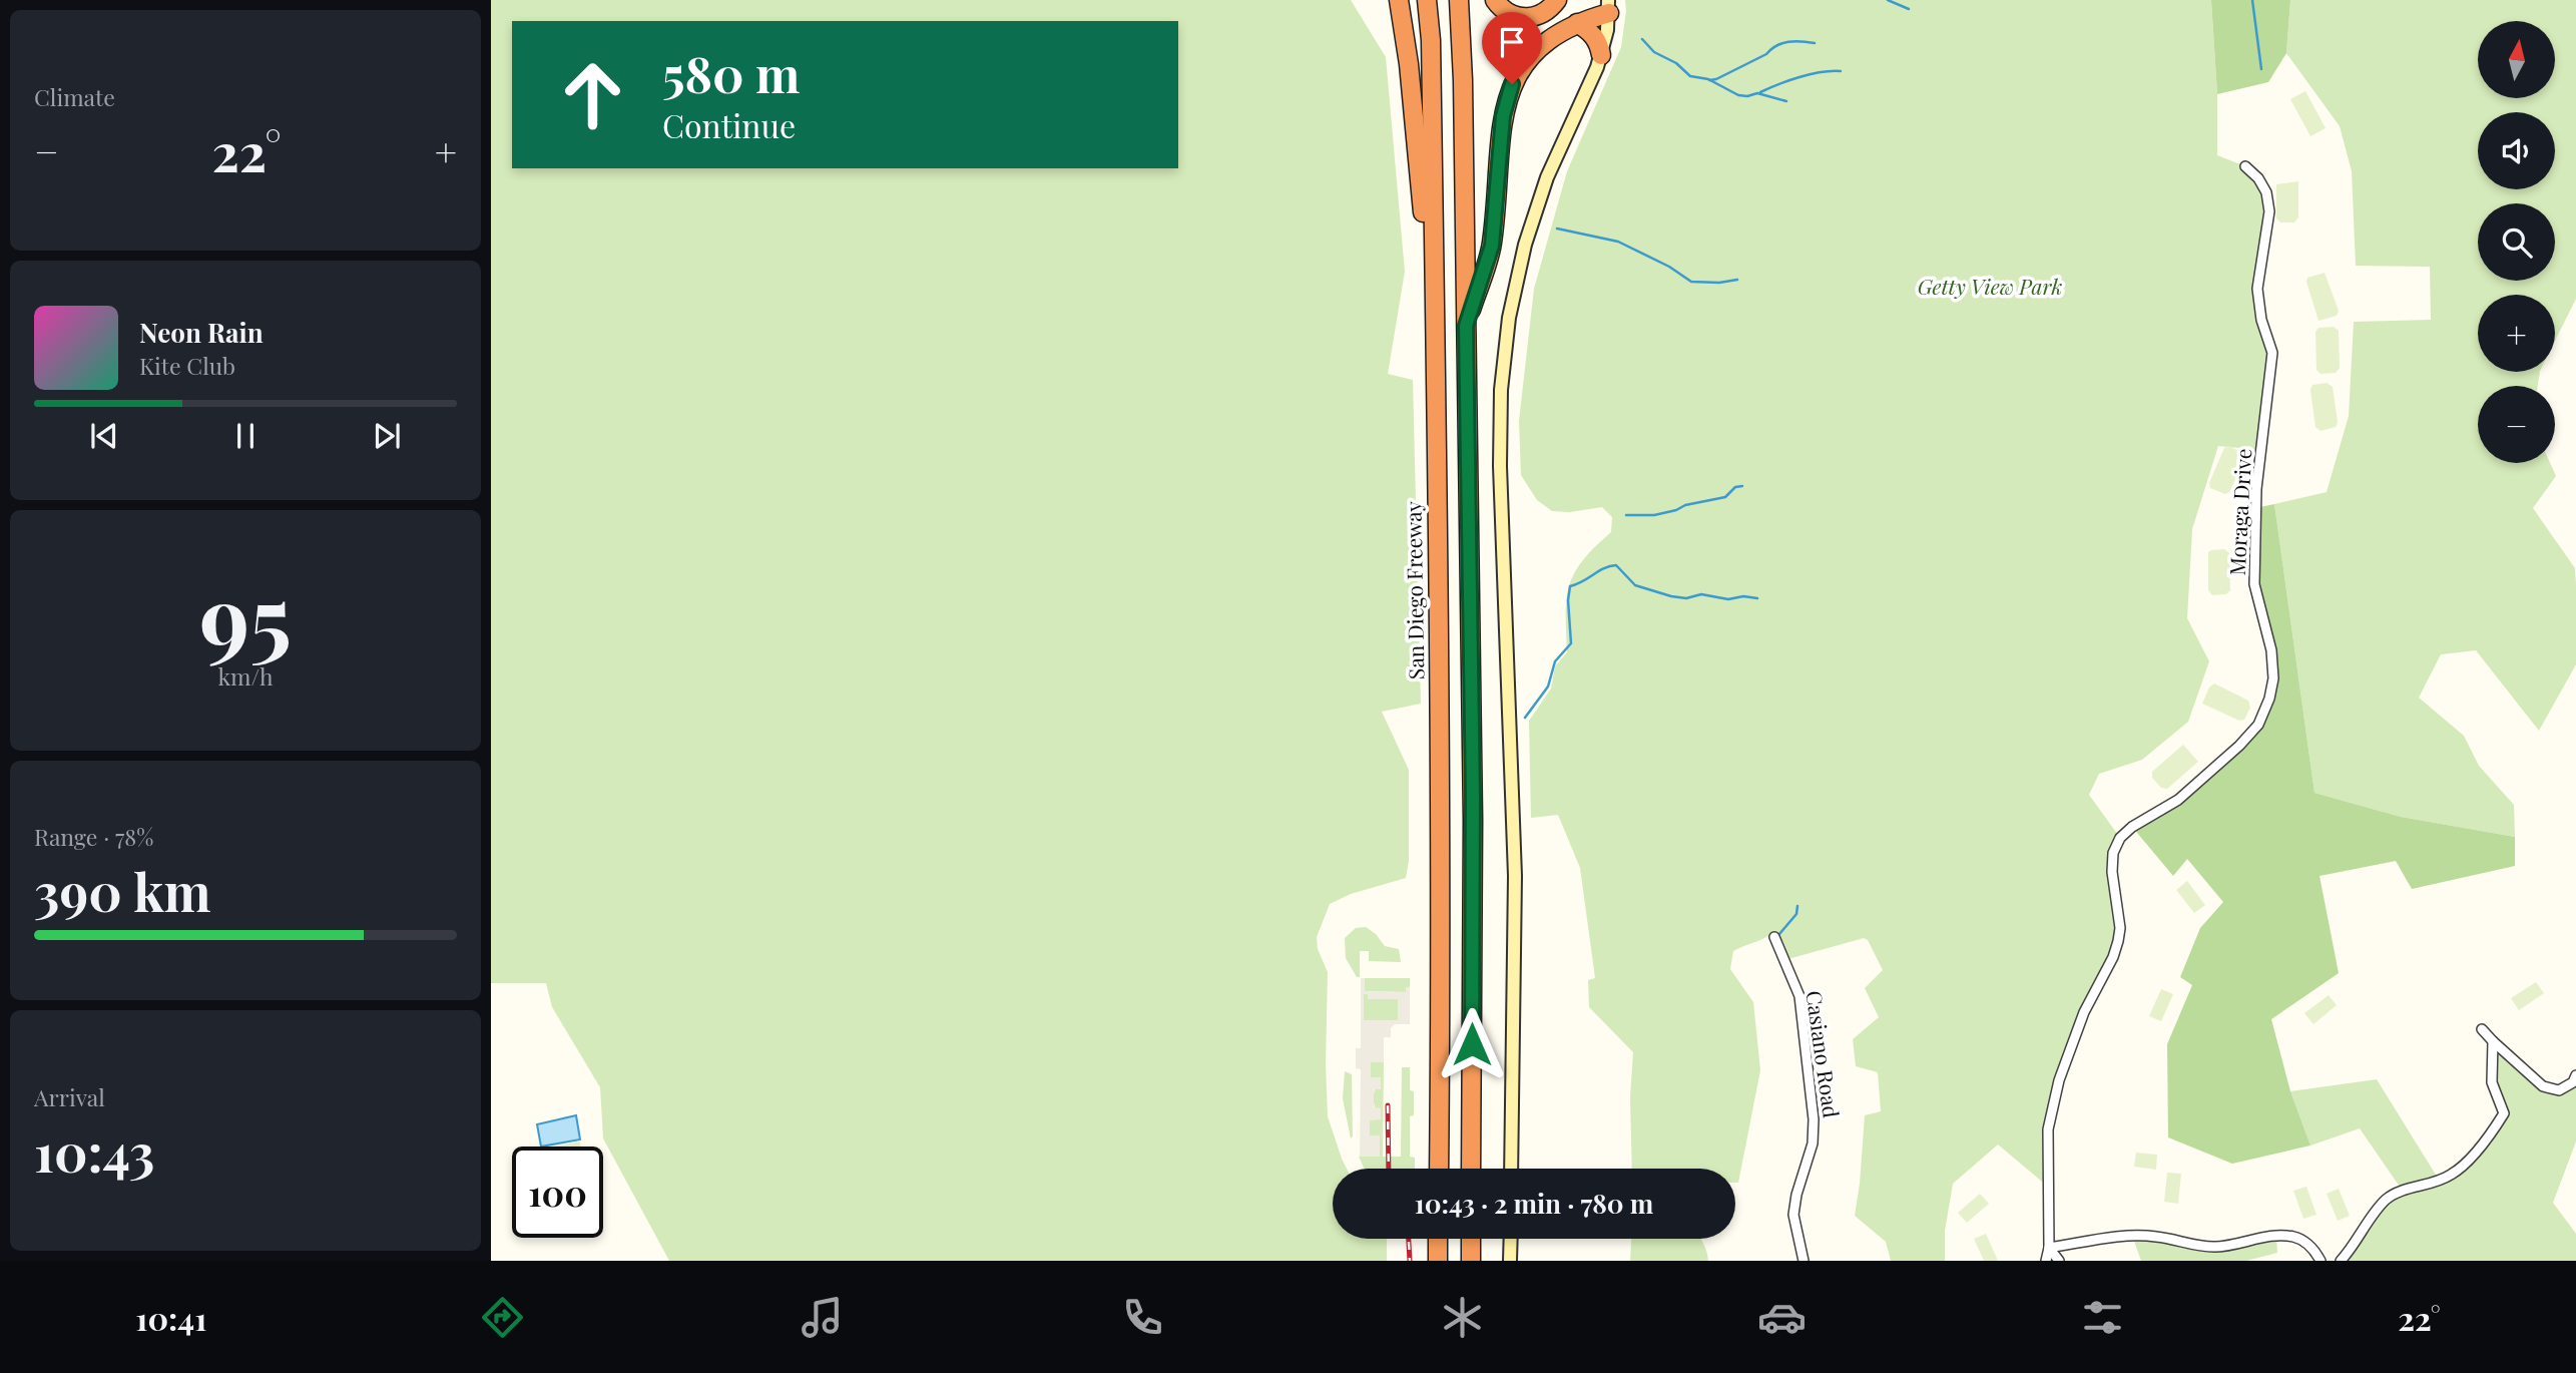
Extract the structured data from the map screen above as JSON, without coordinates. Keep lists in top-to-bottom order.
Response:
{
  "streets": {
    "highway": ["San Diego Freeway"],
    "street": ["Moraga Drive", "Casiano Road"]
  },
  "parks": ["Getty View Park"],
  "north": "top",
  "page": {
    "tile": [
      "Climate",
      ["95", "km/h"],
      ["Range · 78%", "390 km"],
      ["Arrival", "10:43"]
    ],
    "map_buttons": ["+", "−"],
    "turn": ["580 m", "Continue"],
    "heat": ["−", "22°", "+"],
    "song": ["Neon Rain", "Kite Club"],
    "limit": "100",
    "trip": "10:43 · 2 min · 780 m",
    "tabs": ["10:41", "22°"]
  }
}
